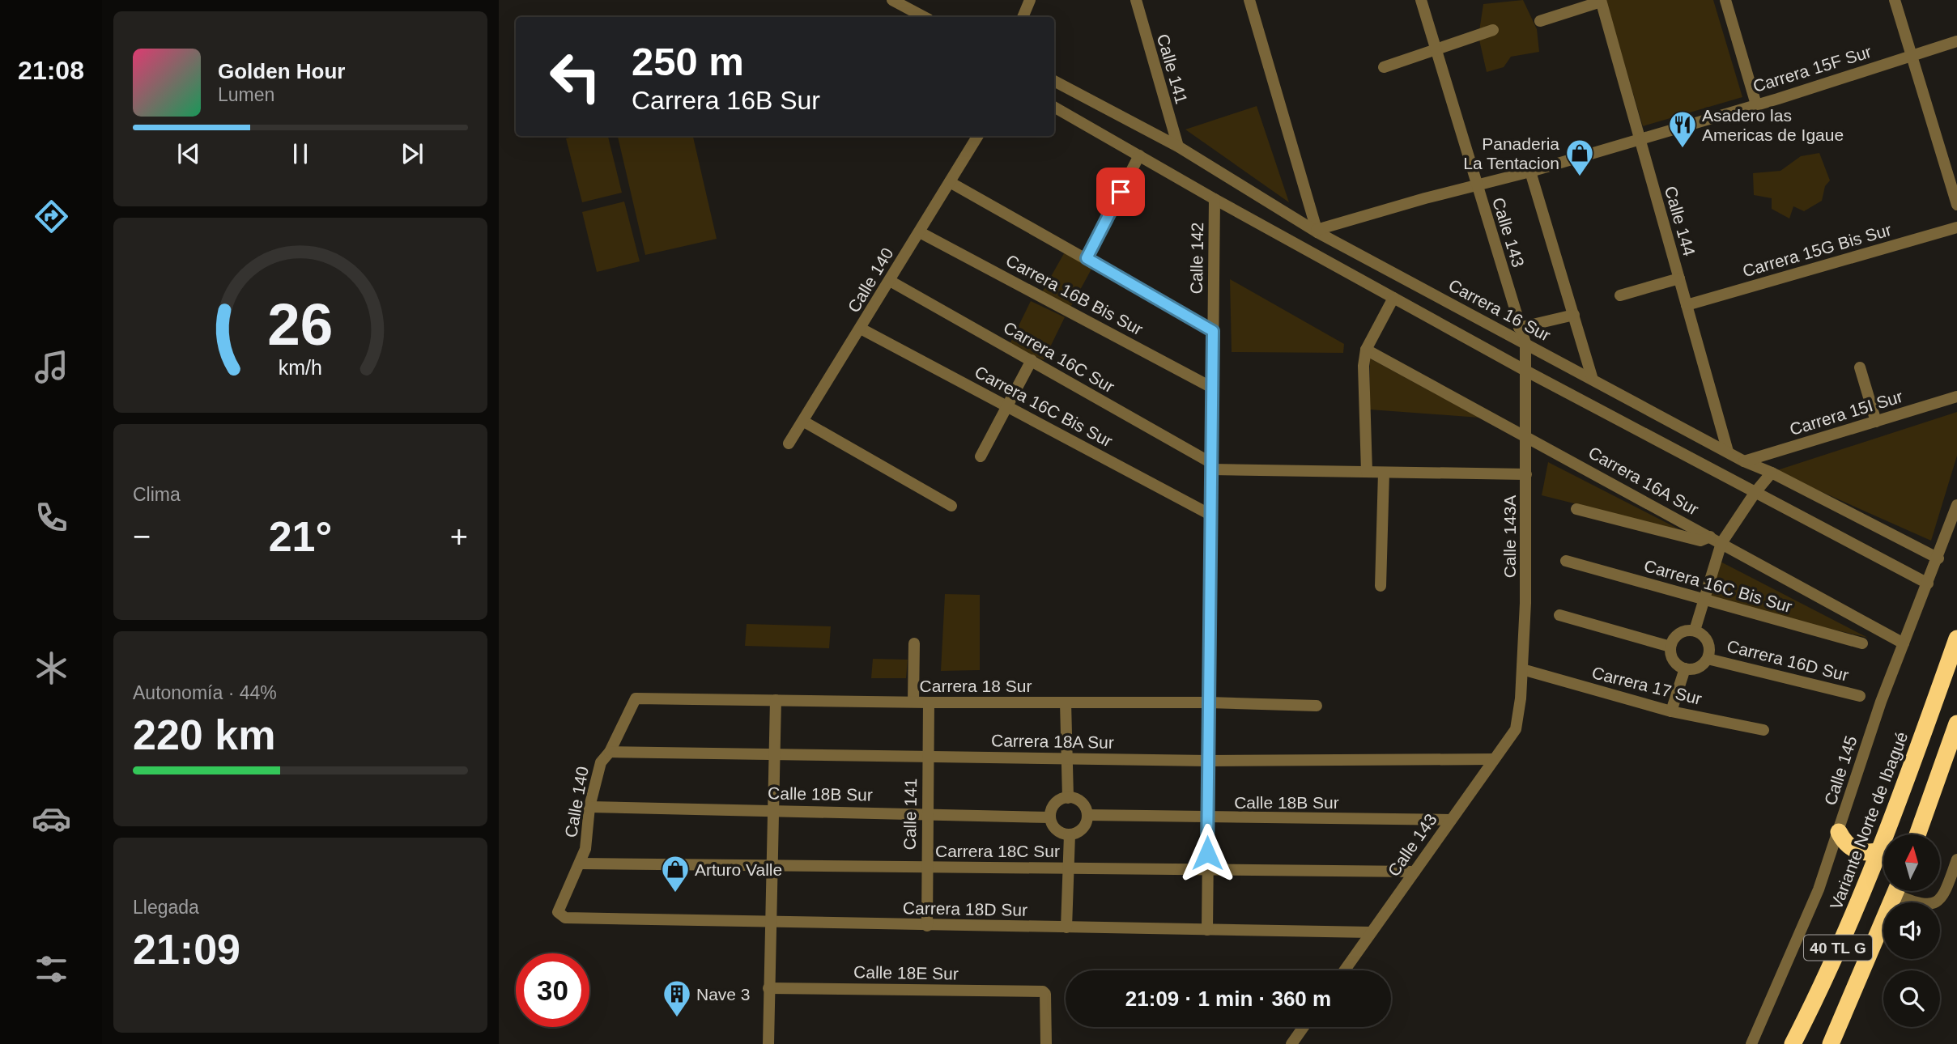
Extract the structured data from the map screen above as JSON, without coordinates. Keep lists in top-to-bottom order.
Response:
{
  "streets": {
    "highway": ["Variante Norte de Ibagué", "40 TL G"],
    "street": [
      "Calle 141",
      "Carrera 15F Sur",
      "Calle 144",
      "Calle 143",
      "Carrera 15G Bis Sur",
      "Calle 142",
      "Calle 140",
      "Carrera 16B Bis Sur",
      "Carrera 16 Sur",
      "Carrera 16C Sur",
      "Carrera 16C Bis Sur",
      "Carrera 15I Sur",
      "Carrera 16A Sur",
      "Calle 143A",
      "Carrera 16D Sur",
      "Carrera 18 Sur",
      "Carrera 17 Sur",
      "Carrera 18A Sur",
      "Calle 145",
      "Calle 18B Sur",
      "Carrera 18C Sur",
      "Carrera 18D Sur",
      "Calle 18E Sur"
    ]
  },
  "crossings": [
    ["Calle 141", "Carrera 16 Sur"],
    ["Calle 141", "Carrera 18 Sur"],
    ["Calle 141", "Carrera 18A Sur"],
    ["Calle 141", "Calle 18B Sur"],
    ["Calle 141", "Carrera 18C Sur"],
    ["Calle 141", "Carrera 18D Sur"],
    ["Carrera 15F Sur", "Calle 144"],
    ["Carrera 15F Sur", "Calle 143"],
    ["Carrera 15F Sur", "Carrera 16 Sur"],
    ["Calle 144", "Carrera 15G Bis Sur"],
    ["Calle 144", "Carrera 16 Sur"],
    ["Calle 143", "Carrera 16 Sur"],
    ["Calle 143", "Calle 143A"],
    ["Calle 143", "Carrera 18A Sur"],
    ["Calle 143", "Calle 18B Sur"],
    ["Calle 143", "Carrera 18C Sur"],
    ["Calle 143", "Carrera 18D Sur"],
    ["Calle 142", "Carrera 16B Bis Sur"],
    ["Calle 142", "Carrera 16C Sur"],
    ["Calle 142", "Carrera 16C Bis Sur"],
    ["Calle 142", "Carrera 18 Sur"],
    ["Calle 142", "Carrera 18A Sur"],
    ["Calle 142", "Calle 18B Sur"],
    ["Calle 142", "Carrera 18C Sur"],
    ["Calle 142", "Carrera 18D Sur"],
    ["Calle 140", "Carrera 16B Bis Sur"],
    ["Calle 140", "Carrera 16C Sur"],
    ["Calle 140", "Carrera 16C Bis Sur"],
    ["Calle 140", "Carrera 18 Sur"],
    ["Calle 140", "Carrera 18A Sur"],
    ["Calle 140", "Calle 18B Sur"],
    ["Calle 140", "Carrera 18C Sur"],
    ["Calle 140", "Carrera 18D Sur"],
    ["Carrera 16 Sur", "Carrera 15I Sur"],
    ["Carrera 16 Sur", "Calle 143A"],
    ["Carrera 16 Sur", "Calle 145"],
    ["Carrera 16C Sur", "Calle 143A"],
    ["Carrera 16A Sur", "Calle 143A"],
    ["Carrera 16A Sur", "Calle 145"],
    ["Calle 143A", "Carrera 17 Sur"]
  ],
  "places": {
    "restaurant": ["Asadero las Americas de Igaue"],
    "shop": ["Panaderia La Tentacion", "Arturo Valle"],
    "building": ["Nave 3"]
  },
  "north": "top",
  "page": {
    "tabs": "21:08",
    "turn": ["250 m", "Carrera 16B Sur"],
    "song": ["Golden Hour", "Lumen"],
    "tile": [
      "Clima",
      ["Autonomía · 44%", "220 km"],
      ["Llegada", "21:09"]
    ],
    "heat": ["−", "21°", "+"],
    "limit": "30",
    "trip": "21:09 · 1 min · 360 m",
    "gauge": ["26", "km/h"]
  }
}
